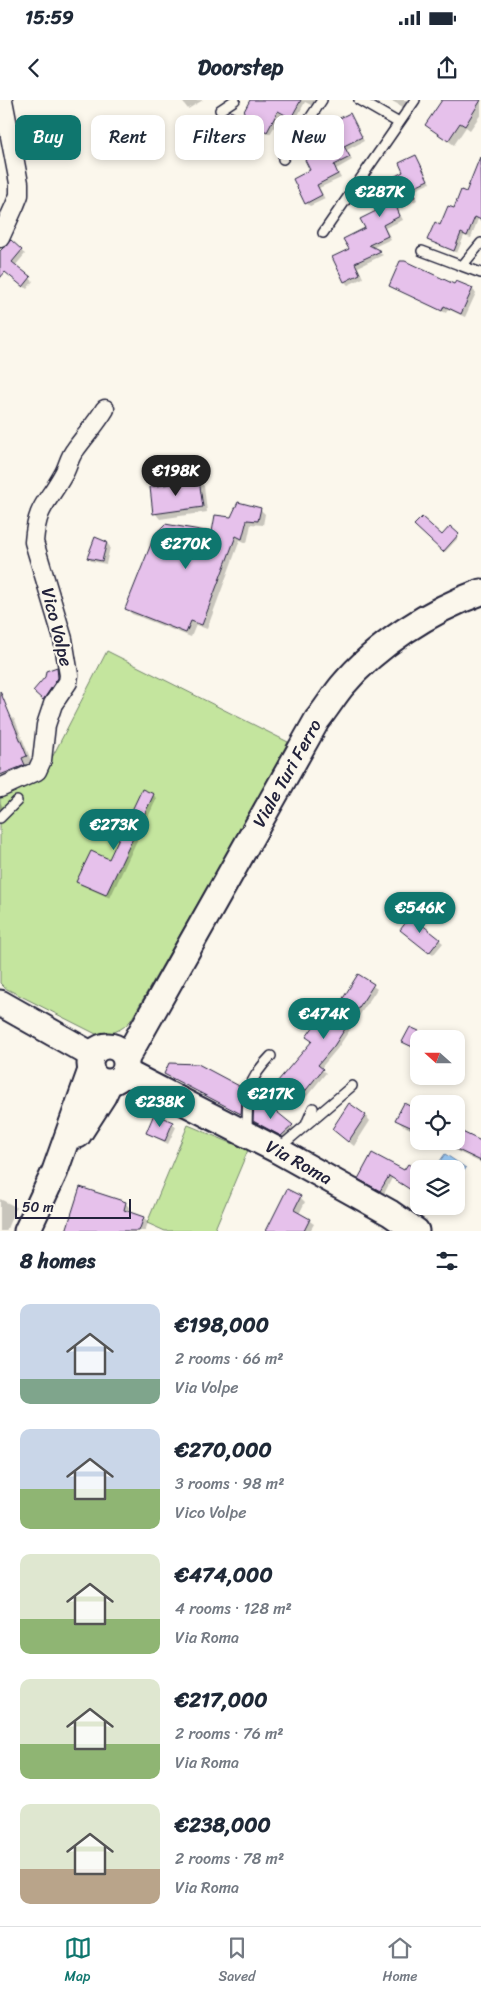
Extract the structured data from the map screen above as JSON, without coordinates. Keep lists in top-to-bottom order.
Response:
{
  "streets": {
    "main road": ["Viale Turi Ferro", "Via Roma"],
    "street": ["Vico Volpe"]
  },
  "crossings": [
    ["Viale Turi Ferro", "Via Roma"]
  ],
  "scale_bar": "50 m",
  "north": "left",
  "page": {
    "status": "15:59",
    "header": "Doorstep",
    "chip": [
      "Buy",
      "Rent",
      "Filters",
      "New"
    ],
    "price": [
      "€287K",
      "€198K",
      "€270K",
      "€273K",
      "€546K",
      "€474K",
      "€217K",
      "€238K"
    ],
    "scale": "50 m",
    "heading": "8 homes",
    "list": [
      {
        "name": "€198,000",
        "note": "2 rooms · 66 m² · Via Volpe"
      },
      {
        "name": "€270,000",
        "note": "3 rooms · 98 m² · Vico Volpe"
      },
      {
        "name": "€474,000",
        "note": "4 rooms · 128 m² · Via Roma"
      },
      {
        "name": "€217,000",
        "note": "2 rooms · 76 m² · Via Roma"
      },
      {
        "name": "€238,000",
        "note": "2 rooms · 78 m² · Via Roma"
      }
    ],
    "tabs": ["Map", "Saved", "Home"]
  }
}
